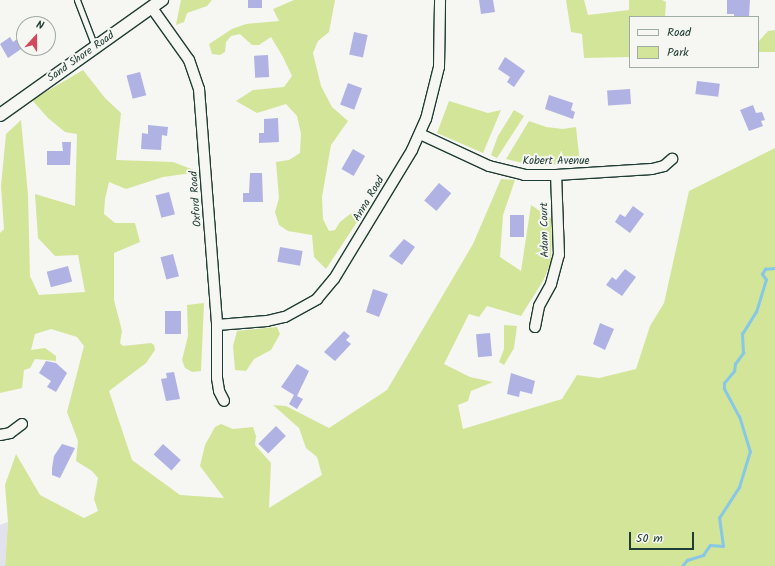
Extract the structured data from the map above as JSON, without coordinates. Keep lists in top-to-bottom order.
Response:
{
  "streets": {
    "street": [
      "Sand Shore Road",
      "Kobert Avenue",
      "Oxford Road",
      "Anna Road",
      "Adam Court"
    ]
  },
  "crossings": [
    ["Sand Shore Road", "Oxford Road"],
    ["Kobert Avenue", "Anna Road"],
    ["Kobert Avenue", "Adam Court"],
    ["Oxford Road", "Anna Road"]
  ],
  "legend": ["Road", "Park"],
  "scale_bar": "50 m",
  "north": "top"
}
